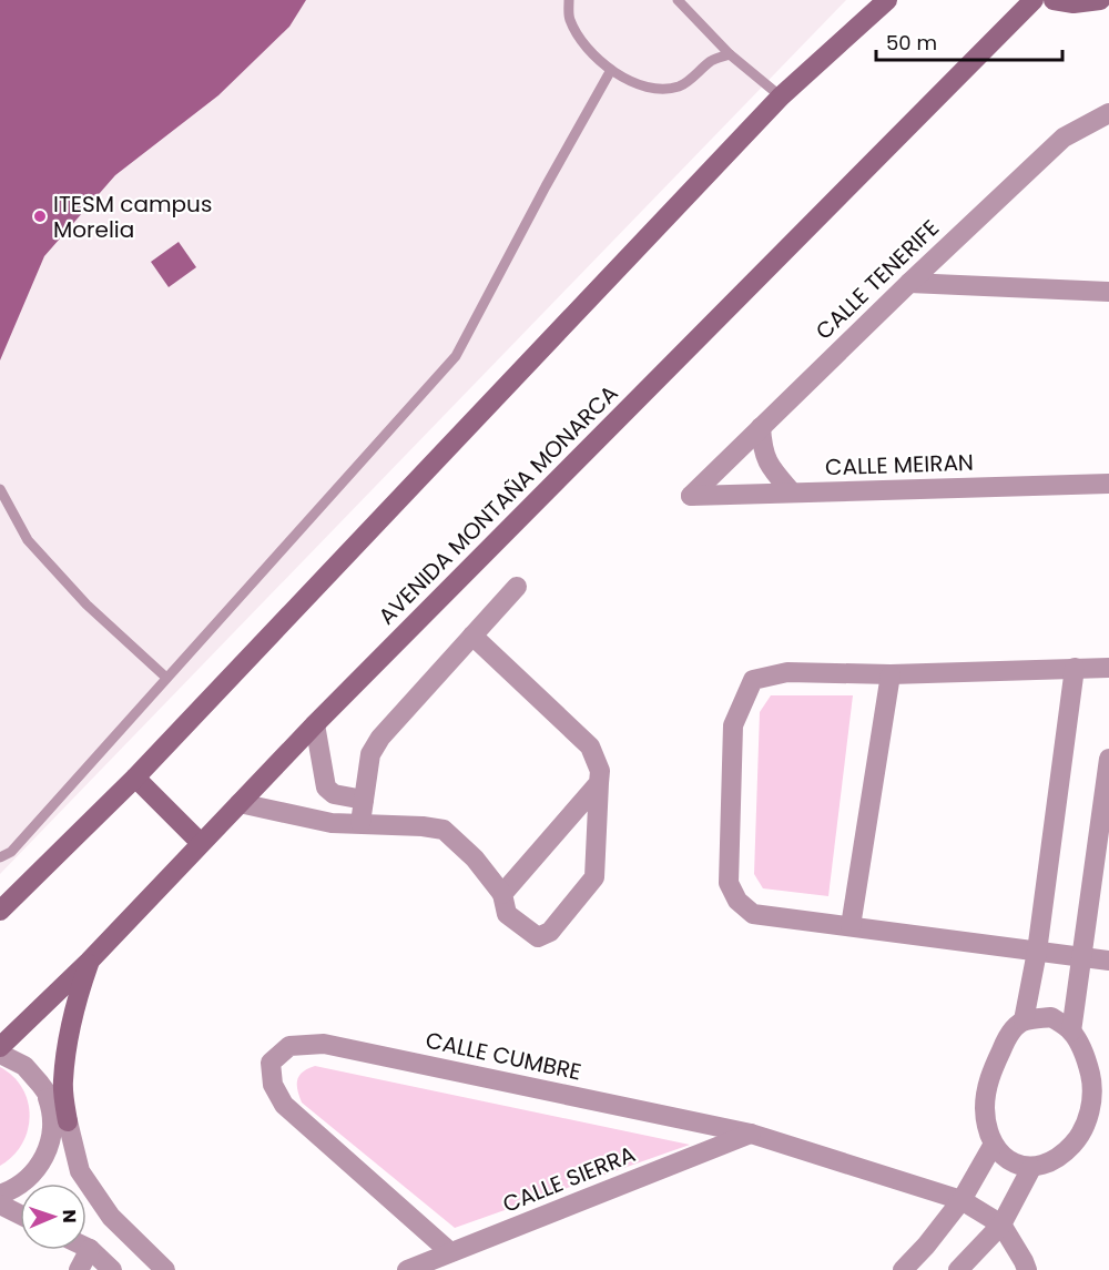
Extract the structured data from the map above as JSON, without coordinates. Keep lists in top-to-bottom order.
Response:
{
  "streets": {
    "main road": ["AVENIDA MONTAÑA MONARCA"],
    "street": [
      "CALLE TENERIFE",
      "CALLE MEIRAN",
      "CALLE CUMBRE",
      "CALLE SIERRA"
    ]
  },
  "crossings": [
    ["CALLE TENERIFE", "CALLE MEIRAN"],
    ["CALLE CUMBRE", "CALLE SIERRA"]
  ],
  "places": ["ITESM campus Morelia"],
  "scale_bar": "50 m",
  "north": "right"
}
